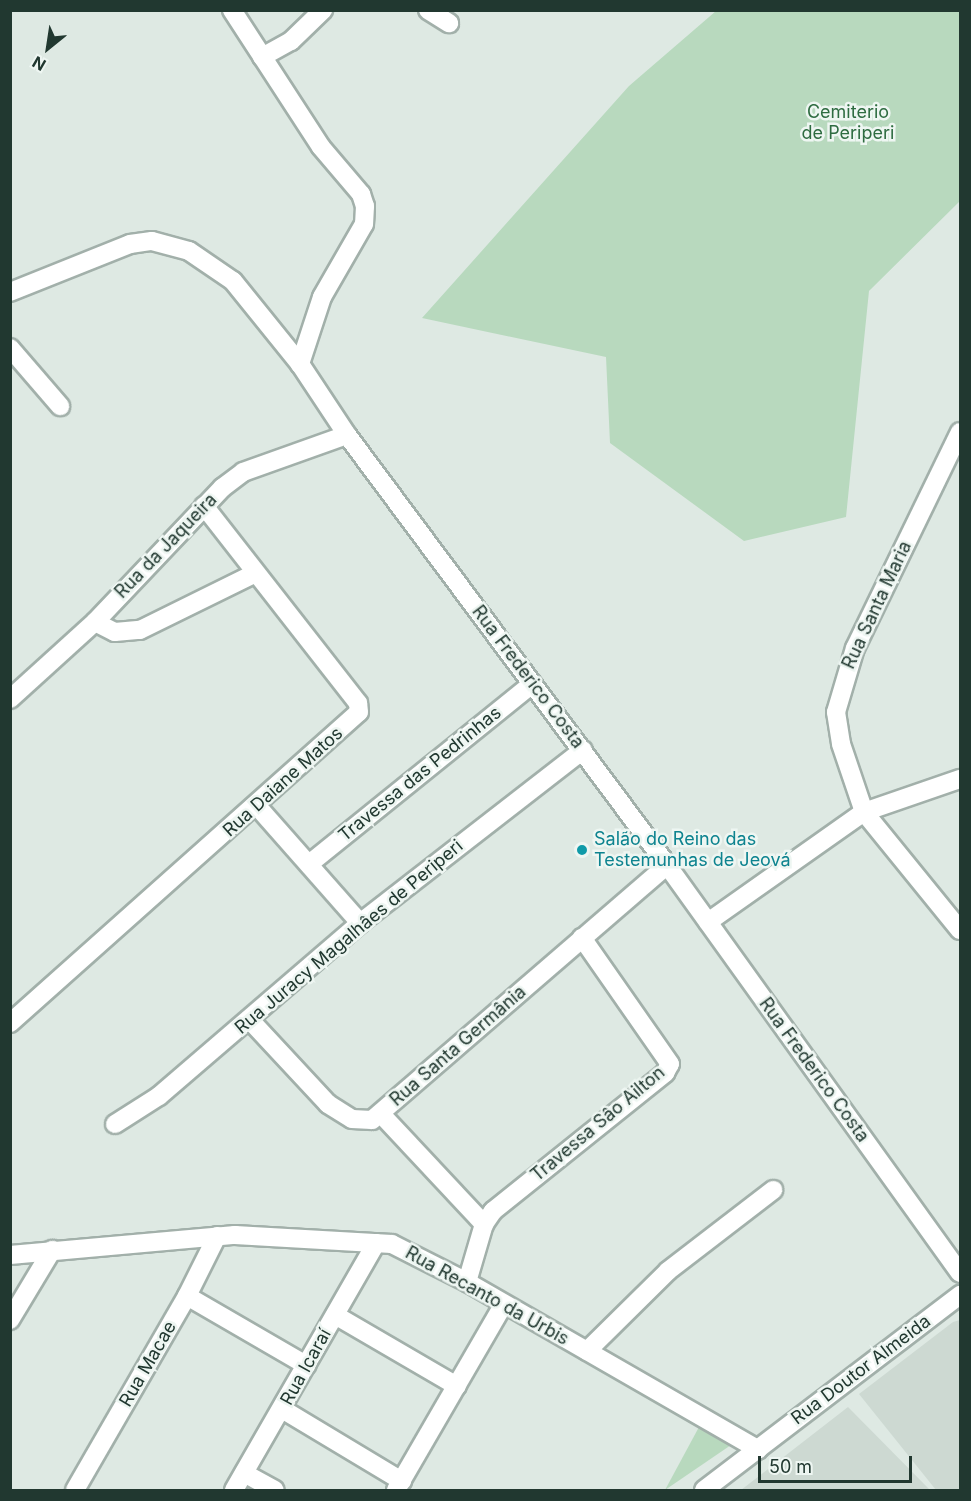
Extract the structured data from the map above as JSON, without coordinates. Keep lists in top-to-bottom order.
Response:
{
  "streets": {
    "street": [
      "Rua da Jaqueira",
      "Rua Santa Maria",
      "Rua Frederico Costa",
      "Travessa das Pedrinhas",
      "Rua Daiane Matos",
      "Rua Juracy Magalhâes de Periperi",
      "Rua Santa Germânia",
      "Travessa Sâo Ailton",
      "Rua Recanto da Urbis",
      "Rua Macae",
      "Rua Icaraí",
      "Rua Doutor Almeida"
    ]
  },
  "crossings": [
    ["Rua da Jaqueira", "Rua Frederico Costa"],
    ["Rua da Jaqueira", "Rua Daiane Matos"],
    ["Rua Frederico Costa", "Travessa das Pedrinhas"],
    ["Rua Frederico Costa", "Rua Juracy Magalhâes de Periperi"],
    ["Rua Frederico Costa", "Rua Santa Germânia"],
    ["Rua Juracy Magalhâes de Periperi", "Rua Santa Germânia"],
    ["Rua Santa Germânia", "Travessa Sâo Ailton"],
    ["Travessa Sâo Ailton", "Rua Recanto da Urbis"],
    ["Rua Recanto da Urbis", "Rua Macae"],
    ["Rua Recanto da Urbis", "Rua Icaraí"],
    ["Rua Recanto da Urbis", "Rua Doutor Almeida"]
  ],
  "parks": ["Cemiterio de Periperi"],
  "places": ["Salão do Reino das Testemunhas de Jeová"],
  "scale_bar": "50 m",
  "north": "bottom left"
}
